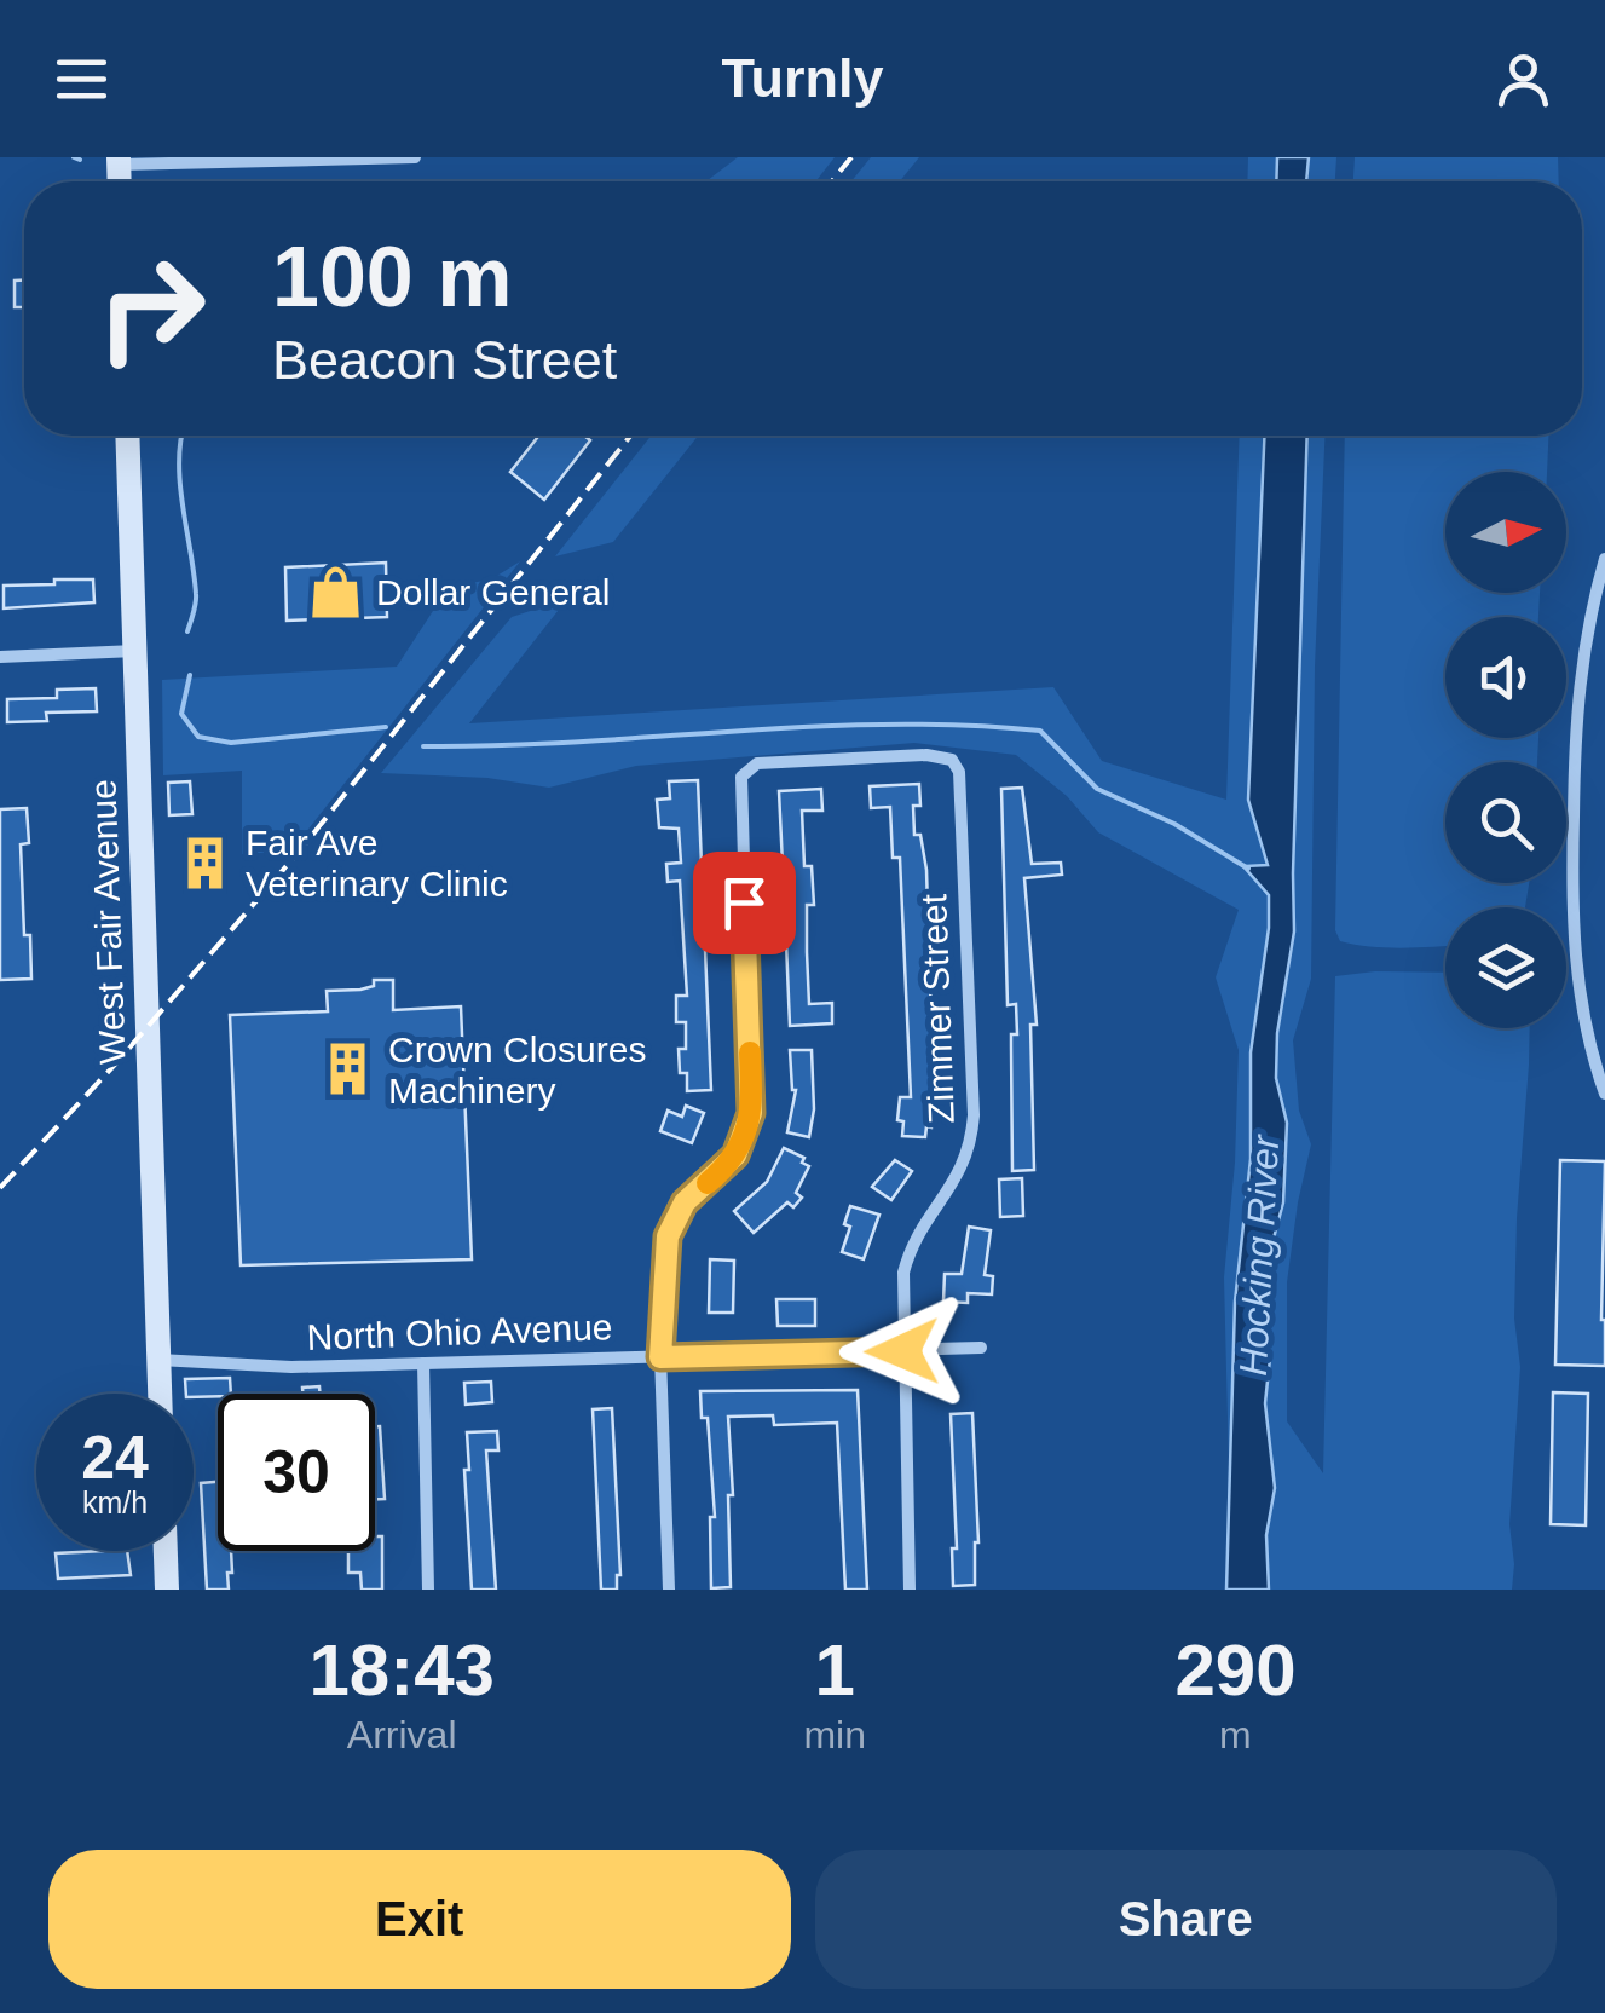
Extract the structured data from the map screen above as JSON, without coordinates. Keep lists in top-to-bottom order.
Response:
{
  "streets": {
    "street": ["West Fair Avenue", "Zimmer Street", "North Ohio Avenue"]
  },
  "crossings": [
    ["West Fair Avenue", "North Ohio Avenue"],
    ["Zimmer Street", "North Ohio Avenue"]
  ],
  "water": ["Hocking River"],
  "places": {
    "shop": ["Dollar General"],
    "building": ["Fair Ave Veterinary Clinic", "Crown Closures Machinery"]
  },
  "north": "right",
  "page": {
    "header": "Turnly",
    "turn": ["100 m", "Beacon Street"],
    "speed": "24 km/h",
    "limit": "30",
    "eta": [
      "18:43",
      "Arrival",
      "1",
      "min",
      "290",
      "m"
    ],
    "buttons": ["Exit", "Share"]
  }
}
